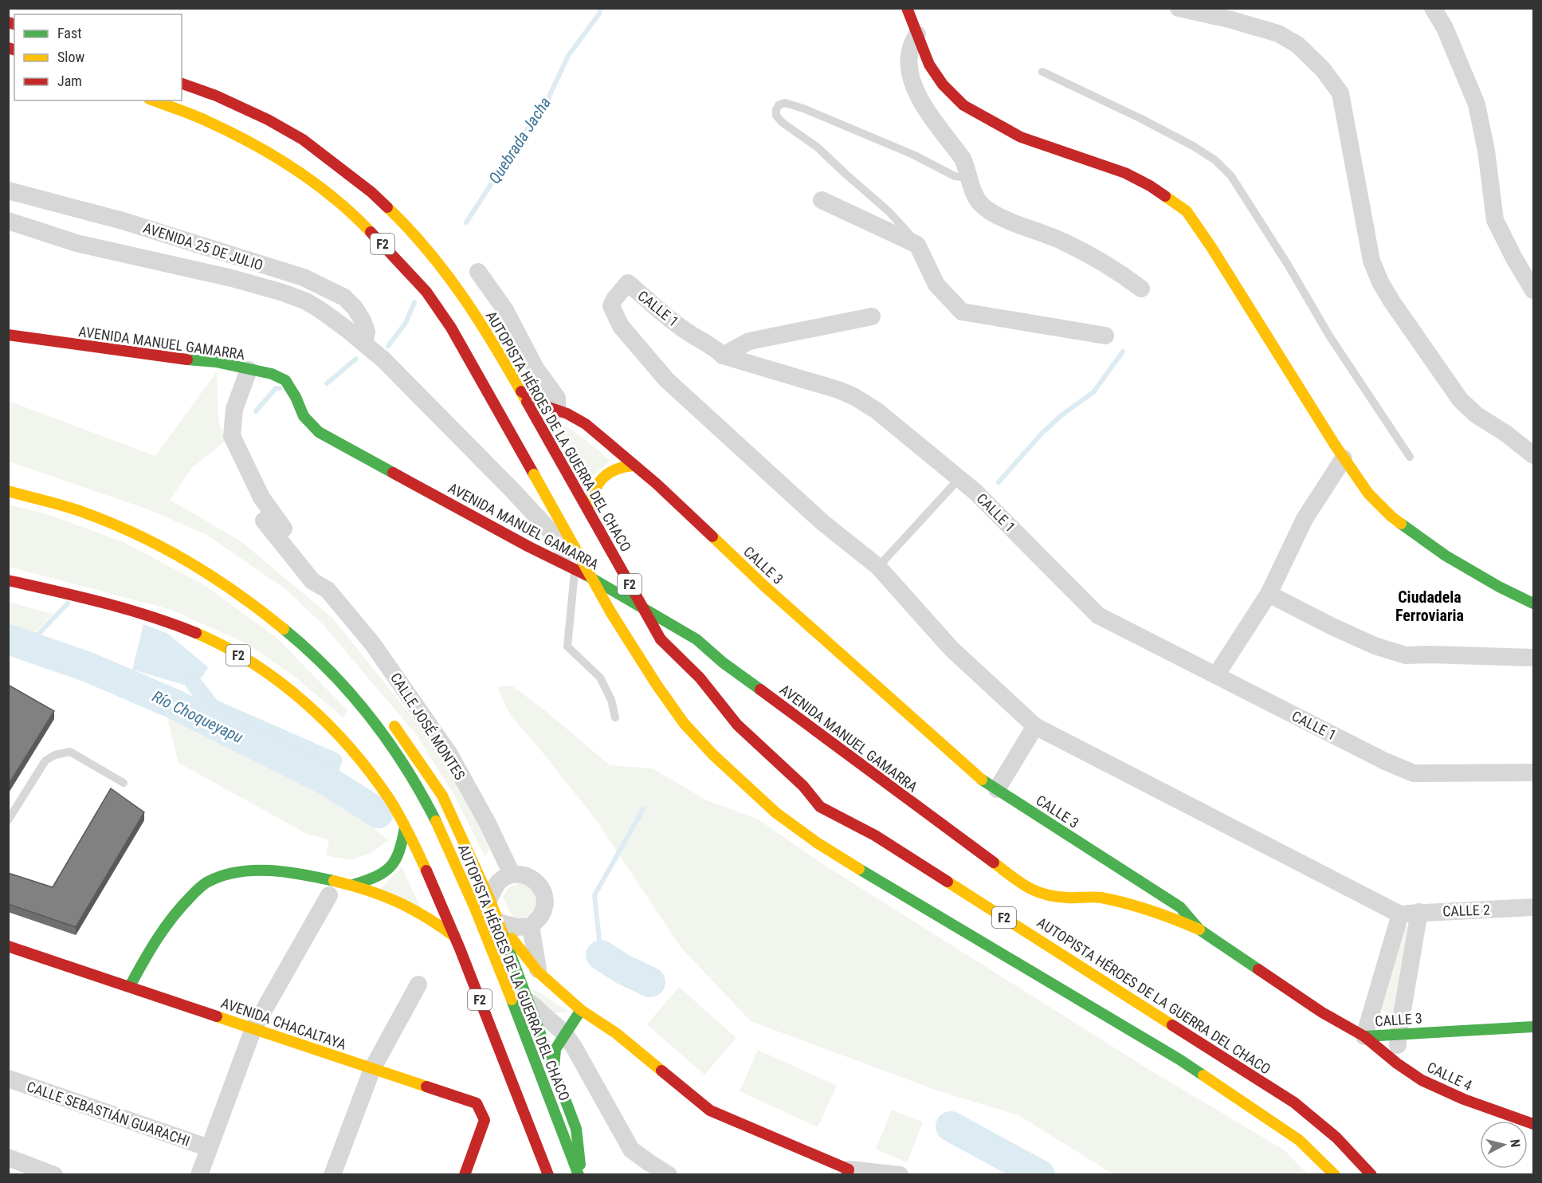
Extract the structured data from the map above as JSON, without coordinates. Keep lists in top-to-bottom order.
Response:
{
  "streets": {
    "main road": [
      "F2",
      "AVENIDA MANUEL GAMARRA",
      "AUTOPISTA HÉROES DE LA GUERRA DEL CHACO",
      "CALLE 3",
      "AVENIDA CHACALTAYA",
      "CALLE 4"
    ],
    "street": [
      "AVENIDA 25 DE JULIO",
      "CALLE 1",
      "CALLE JOSÉ MONTES",
      "CALLE 2",
      "CALLE SEBASTIÁN GUARACHI"
    ]
  },
  "crossings": [
    ["AVENIDA 25 DE JULIO", "AVENIDA MANUEL GAMARRA"],
    ["CALLE 1", "CALLE 2"],
    ["AVENIDA MANUEL GAMARRA", "CALLE 3"],
    ["AVENIDA MANUEL GAMARRA", "CALLE JOSÉ MONTES"],
    ["AUTOPISTA HÉROES DE LA GUERRA DEL CHACO", "CALLE 3"],
    ["CALLE 3", "CALLE 4"]
  ],
  "districts": ["Ciudadela Ferroviaria"],
  "water": ["Quebrada Jacha", "Río Choqueyapu"],
  "legend": ["Fast", "Slow", "Jam"],
  "north": "right"
}
